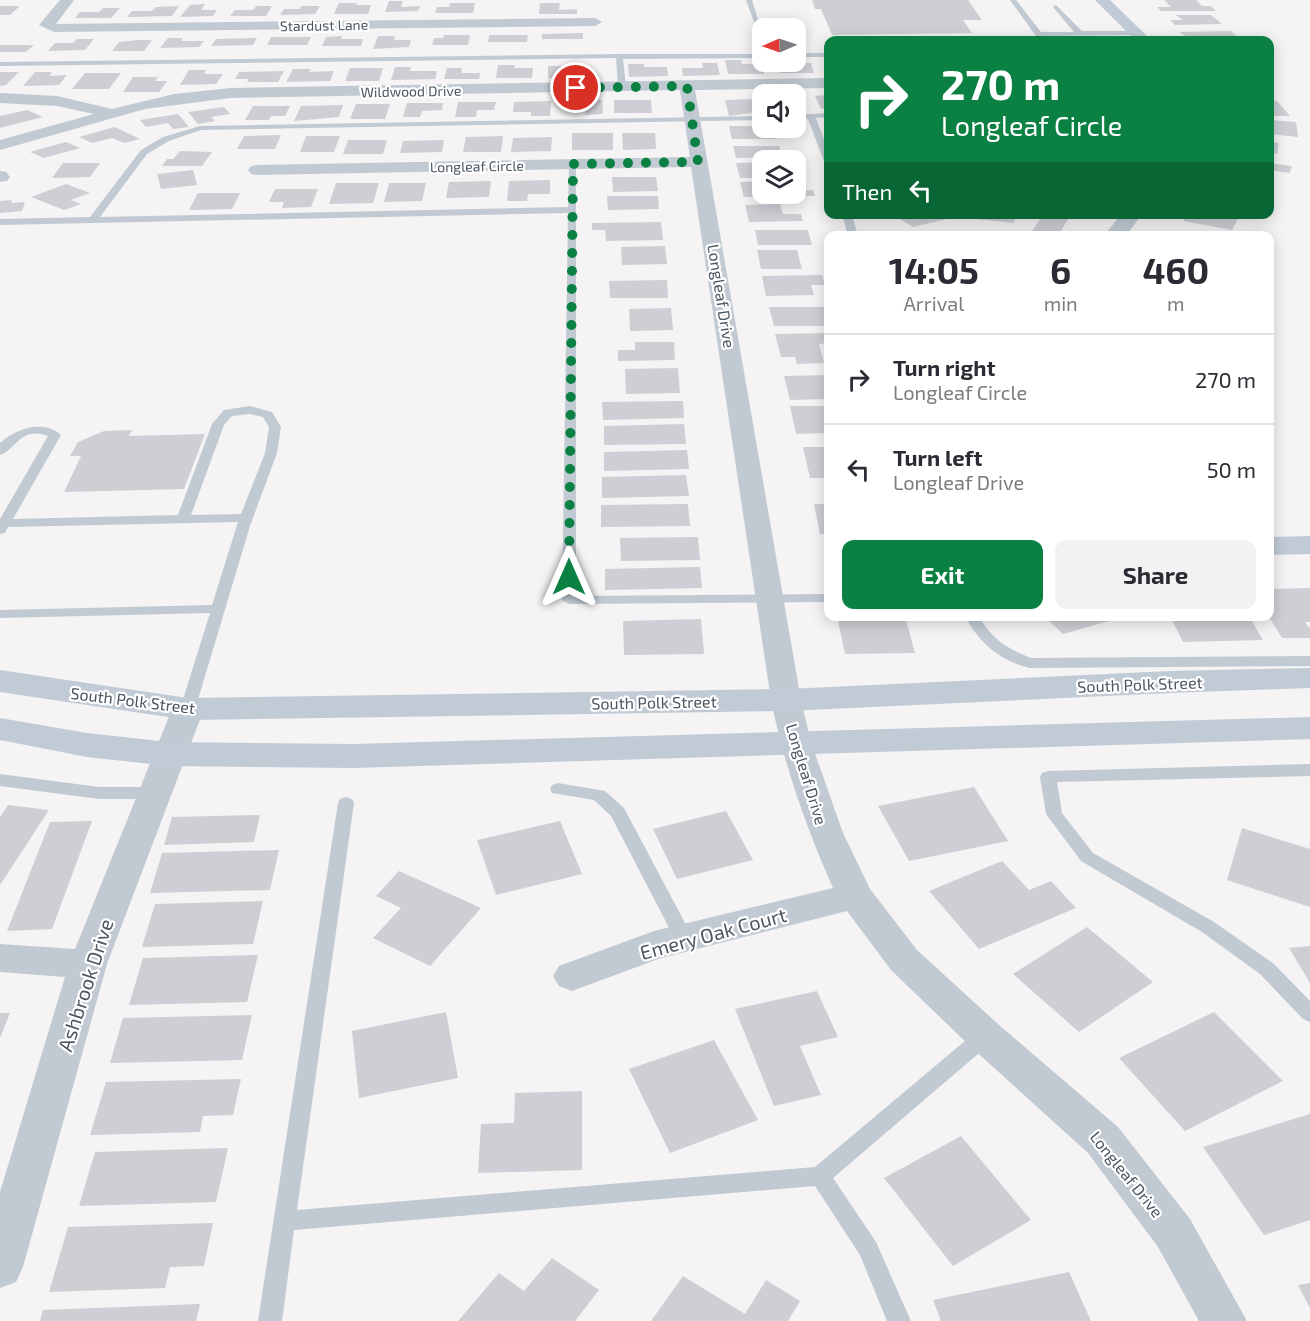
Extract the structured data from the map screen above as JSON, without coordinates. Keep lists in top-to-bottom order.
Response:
{
  "streets": {
    "main road": ["South Polk Street"],
    "street": [
      "Stardust Lane",
      "Wildwood Drive",
      "Longleaf Circle",
      "Longleaf Drive",
      "Emery Oak Court",
      "Ashbrook Drive"
    ]
  },
  "crossings": [
    ["Wildwood Drive", "Longleaf Drive"],
    ["Longleaf Circle", "Longleaf Drive"],
    ["Longleaf Drive", "South Polk Street"],
    ["Longleaf Drive", "Emery Oak Court"],
    ["South Polk Street", "Ashbrook Drive"]
  ],
  "north": "left",
  "page": {
    "turn": ["270 m", "Longleaf Circle"],
    "then": "Then",
    "eta": [
      "14:05",
      "Arrival",
      "6",
      "min",
      "460",
      "m"
    ],
    "list": [
      {
        "name": "Turn right",
        "note": "Longleaf Circle",
        "value": "270 m"
      },
      {
        "name": "Turn left",
        "note": "Longleaf Drive",
        "value": "50 m"
      }
    ],
    "buttons": ["Exit", "Share"]
  }
}
